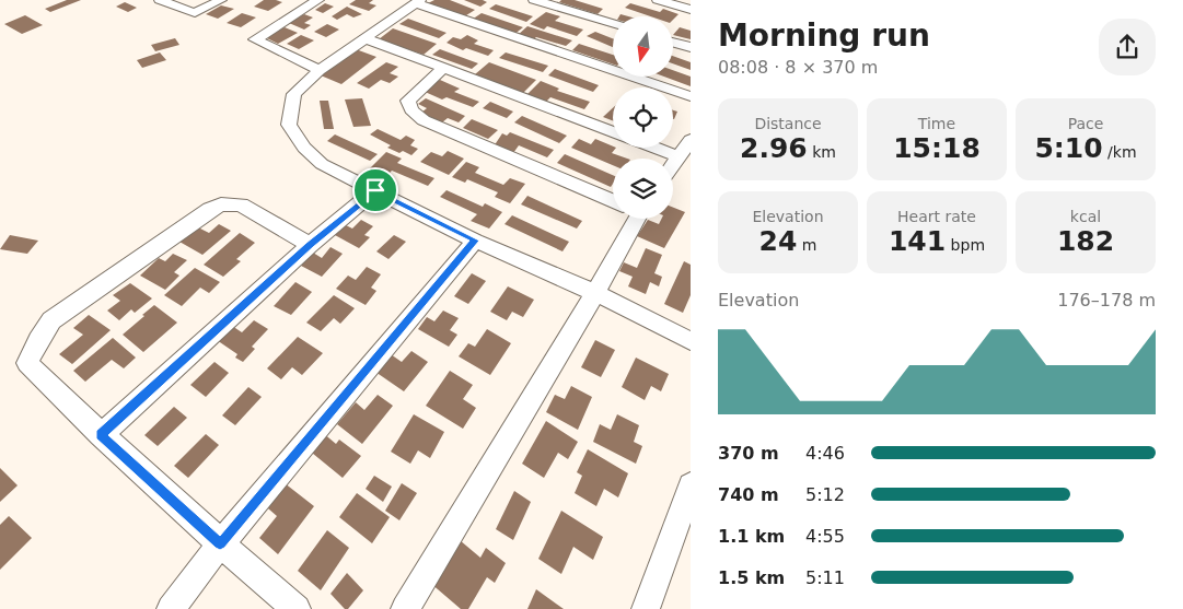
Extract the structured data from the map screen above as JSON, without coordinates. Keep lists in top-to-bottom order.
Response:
{
  "north": "bottom",
  "page": {
    "heading": ["Morning run", "08:08 · 8 × 370 m"],
    "stats": [
      ["Distance", "2.96 km"],
      ["Time", "15:18"],
      ["Pace", "5:10 /km"],
      ["Elevation", "24 m"],
      ["Heart rate", "141 bpm"],
      ["kcal", "182"]
    ],
    "chart": ["Elevation", "176–178 m"],
    "list": [
      {
        "name": "370 m",
        "note": "4:46"
      },
      {
        "name": "740 m",
        "note": "5:12"
      },
      {
        "name": "1.1 km",
        "note": "4:55"
      },
      {
        "name": "1.5 km",
        "note": "5:11"
      }
    ]
  }
}
